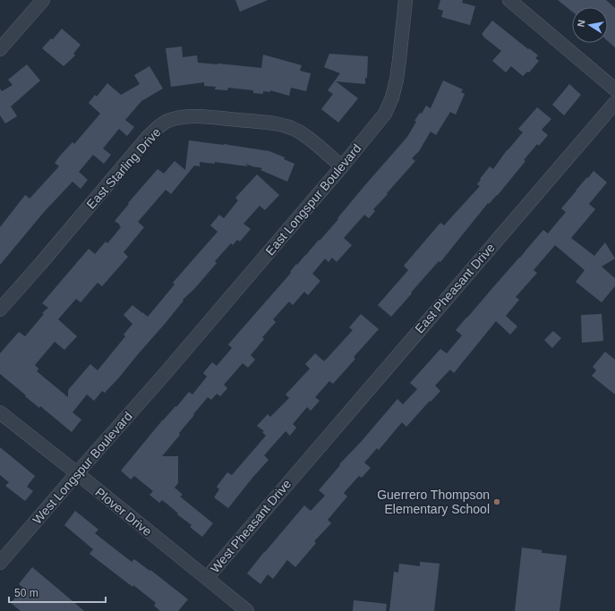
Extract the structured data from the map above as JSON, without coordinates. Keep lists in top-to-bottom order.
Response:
{
  "streets": {
    "street": [
      "East Starling Drive",
      "East Longspur Boulevard",
      "East Pheasant Drive",
      "West Longspur Boulevard",
      "Plover Drive",
      "West Pheasant Drive"
    ]
  },
  "crossings": [
    ["East Starling Drive", "East Longspur Boulevard"],
    ["East Longspur Boulevard", "West Longspur Boulevard"],
    ["East Pheasant Drive", "West Pheasant Drive"],
    ["West Longspur Boulevard", "Plover Drive"],
    ["Plover Drive", "West Pheasant Drive"]
  ],
  "places": ["Guerrero Thompson Elementary School"],
  "scale_bar": "50 m",
  "north": "left"
}
